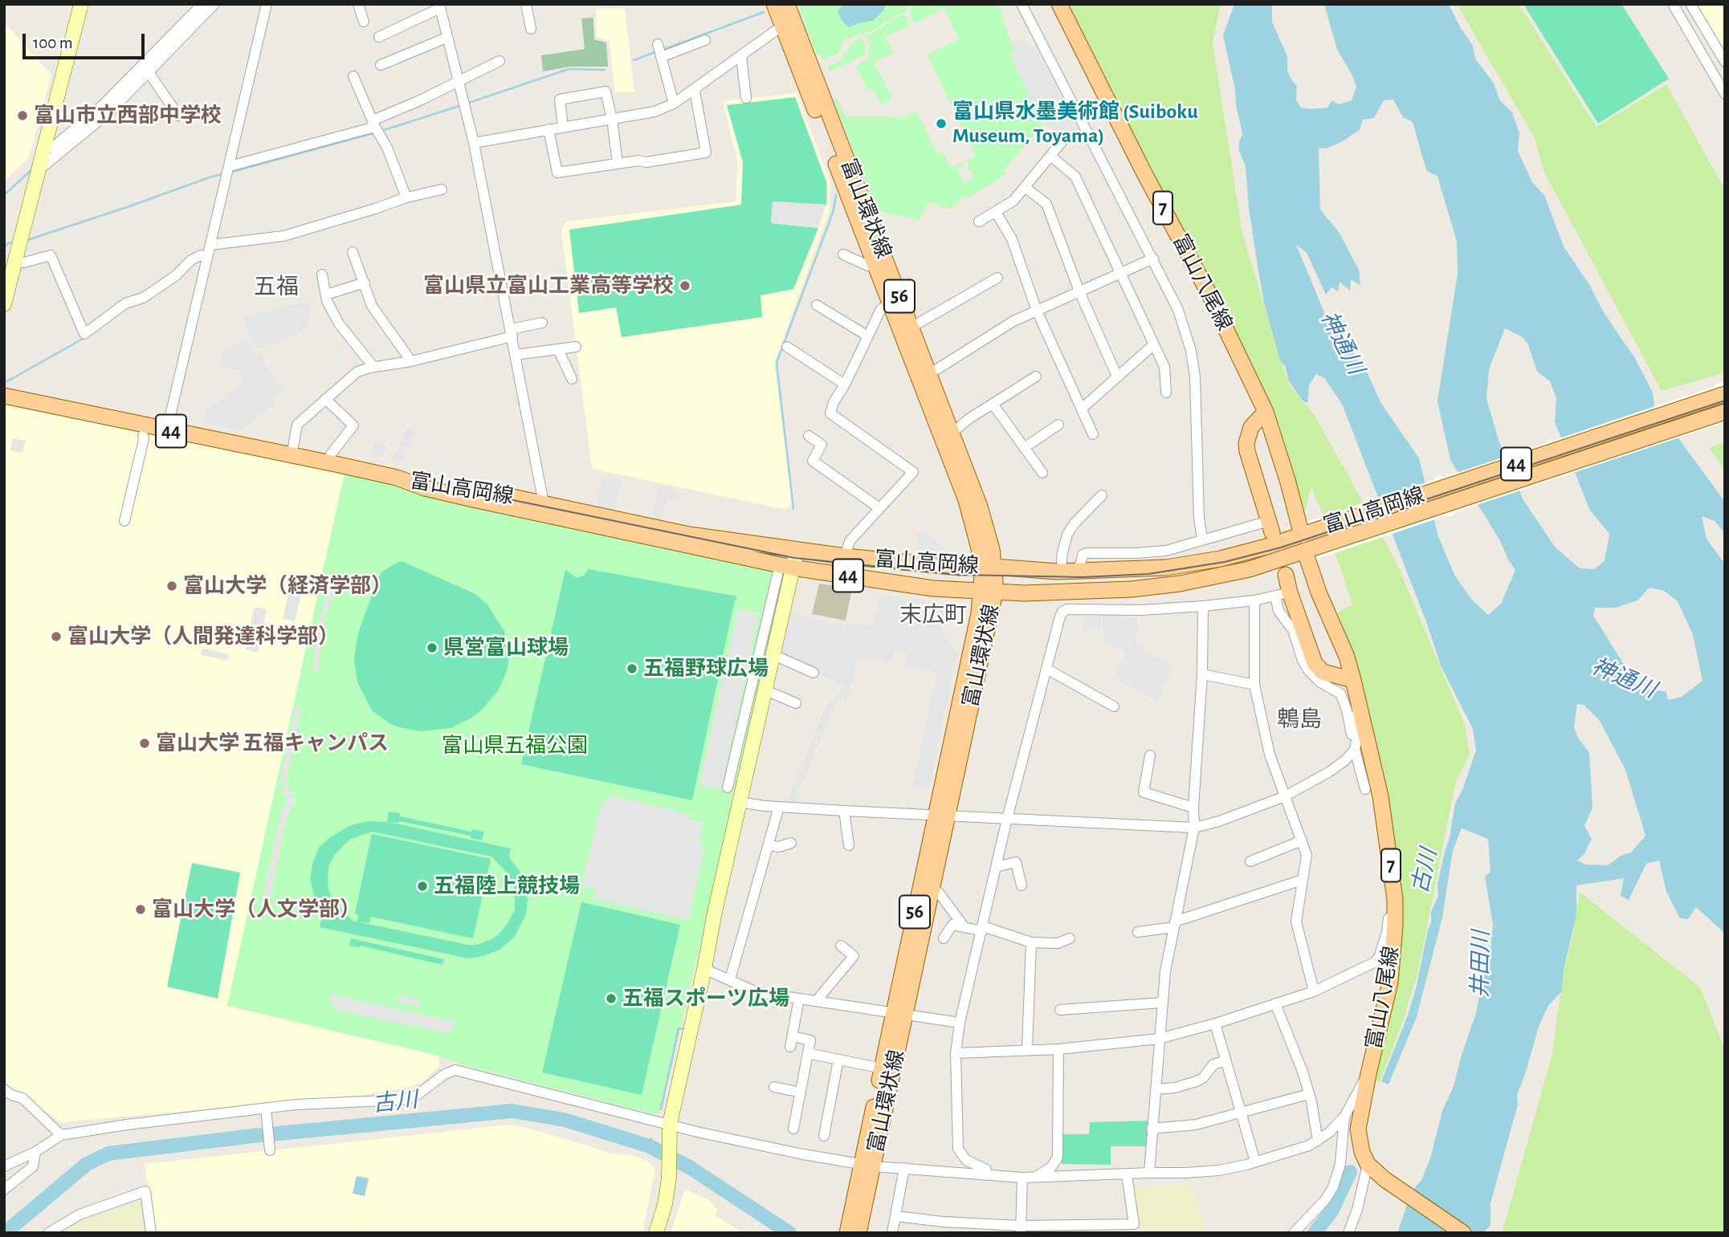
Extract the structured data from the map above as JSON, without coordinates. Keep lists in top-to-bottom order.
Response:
{
  "streets": {
    "main road": [
      "7",
      "富山環状線",
      "富山八尾線",
      "56",
      "44",
      "富山高岡線"
    ]
  },
  "crossings": [
    ["富山環状線", "富山高岡線"],
    ["富山八尾線", "富山高岡線"],
    ["44", "富山高岡線"]
  ],
  "districts": ["五福", "末広町", "鵯島"],
  "water": ["神通川", "古川", "井田川"],
  "parks": ["富山県五福公園"],
  "places": [
    "富山市立西部中学校",
    "富山県水墨美術館 (Suiboku Museum, Toyama)",
    "富山県立富山工業高等学校",
    "富山大学（経済学部）",
    "富山大学（人間発達科学部）",
    "県営富山球場",
    "五福野球広場",
    "富山大学 五福キャンパス",
    "五福陸上競技場",
    "富山大学（人文学部）",
    "五福スポーツ広場"
  ],
  "scale_bar": "100 m"
}
